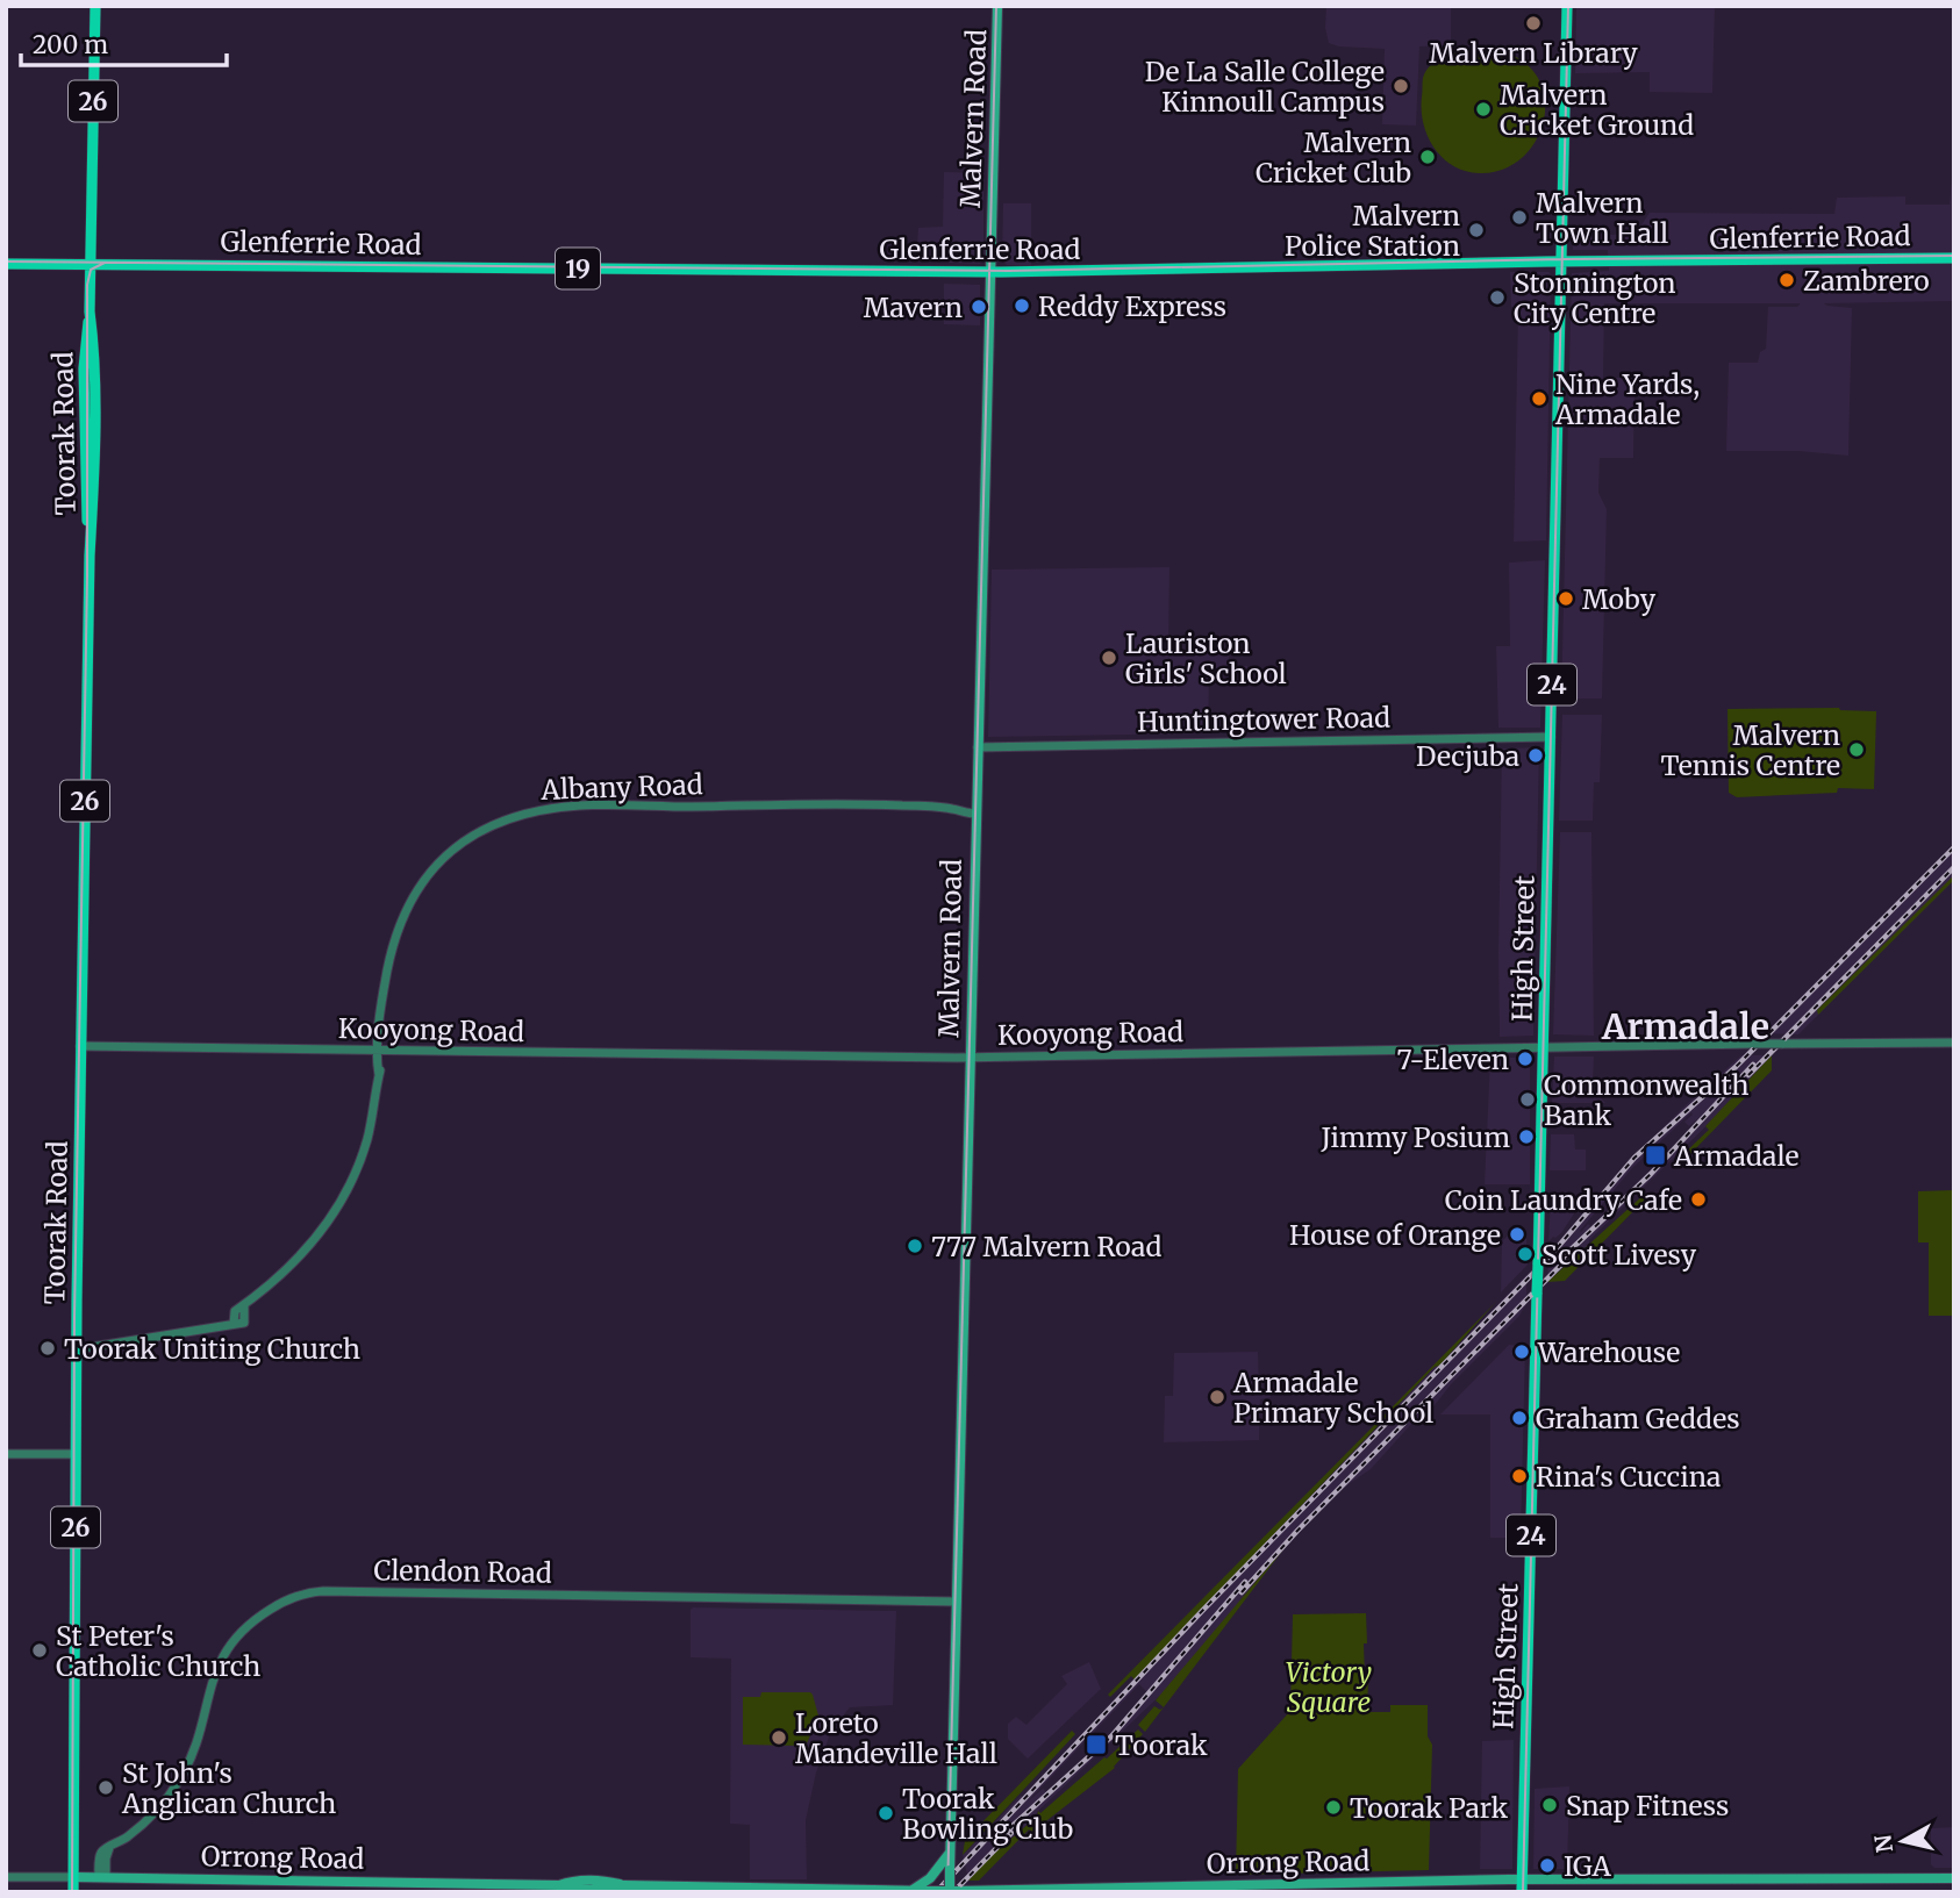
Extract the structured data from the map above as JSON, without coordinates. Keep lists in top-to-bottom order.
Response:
{
  "streets": {
    "main road": [
      "26",
      "Malvern Road",
      "Glenferrie Road",
      "19",
      "Toorak Road",
      "24",
      "High Street",
      "Orrong Road"
    ],
    "street": [
      "Huntingtower Road",
      "Albany Road",
      "Kooyong Road",
      "Clendon Road"
    ]
  },
  "crossings": [
    ["Malvern Road", "Glenferrie Road"],
    ["Malvern Road", "Huntingtower Road"],
    ["Malvern Road", "Albany Road"],
    ["Malvern Road", "Kooyong Road"],
    ["Malvern Road", "Clendon Road"],
    ["Malvern Road", "Orrong Road"],
    ["Glenferrie Road", "Toorak Road"],
    ["Glenferrie Road", "High Street"],
    ["Toorak Road", "Kooyong Road"],
    ["Toorak Road", "Orrong Road"],
    ["Huntingtower Road", "High Street"],
    ["Albany Road", "Kooyong Road"],
    ["High Street", "Kooyong Road"],
    ["High Street", "Orrong Road"],
    ["Clendon Road", "Orrong Road"]
  ],
  "districts": ["Armadale"],
  "parks": ["Victory Square"],
  "places": {
    "other": [
      "Malvern Library",
      "De La Salle College Kinnoull Campus",
      "Malvern Cricket Ground",
      "Malvern Cricket Club",
      "Malvern Town Hall",
      "Malvern Police Station",
      "Zambrero",
      "Stonnington City Centre",
      "Reddy Express",
      "Mavern",
      "Nine Yards, Armadale",
      "Moby",
      "Lauriston Girls' School",
      "Malvern Tennis Centre",
      "Decjuba",
      "7-Eleven",
      "Commonwealth Bank",
      "Jimmy Posium",
      "Coin Laundry Cafe",
      "House of Orange",
      "777 Malvern Road",
      "Scott Livesy",
      "Toorak Uniting Church",
      "Warehouse",
      "Armadale Primary School",
      "Graham Geddes",
      "Rina's Cuccina",
      "St Peter's Catholic Church",
      "Loreto Mandeville Hall",
      "St John's Anglican Church",
      "Snap Fitness",
      "Toorak Park",
      "Toorak Bowling Club",
      "IGA"
    ],
    "transit": ["Armadale", "Toorak"]
  },
  "scale_bar": "200 m",
  "north": "left"
}
